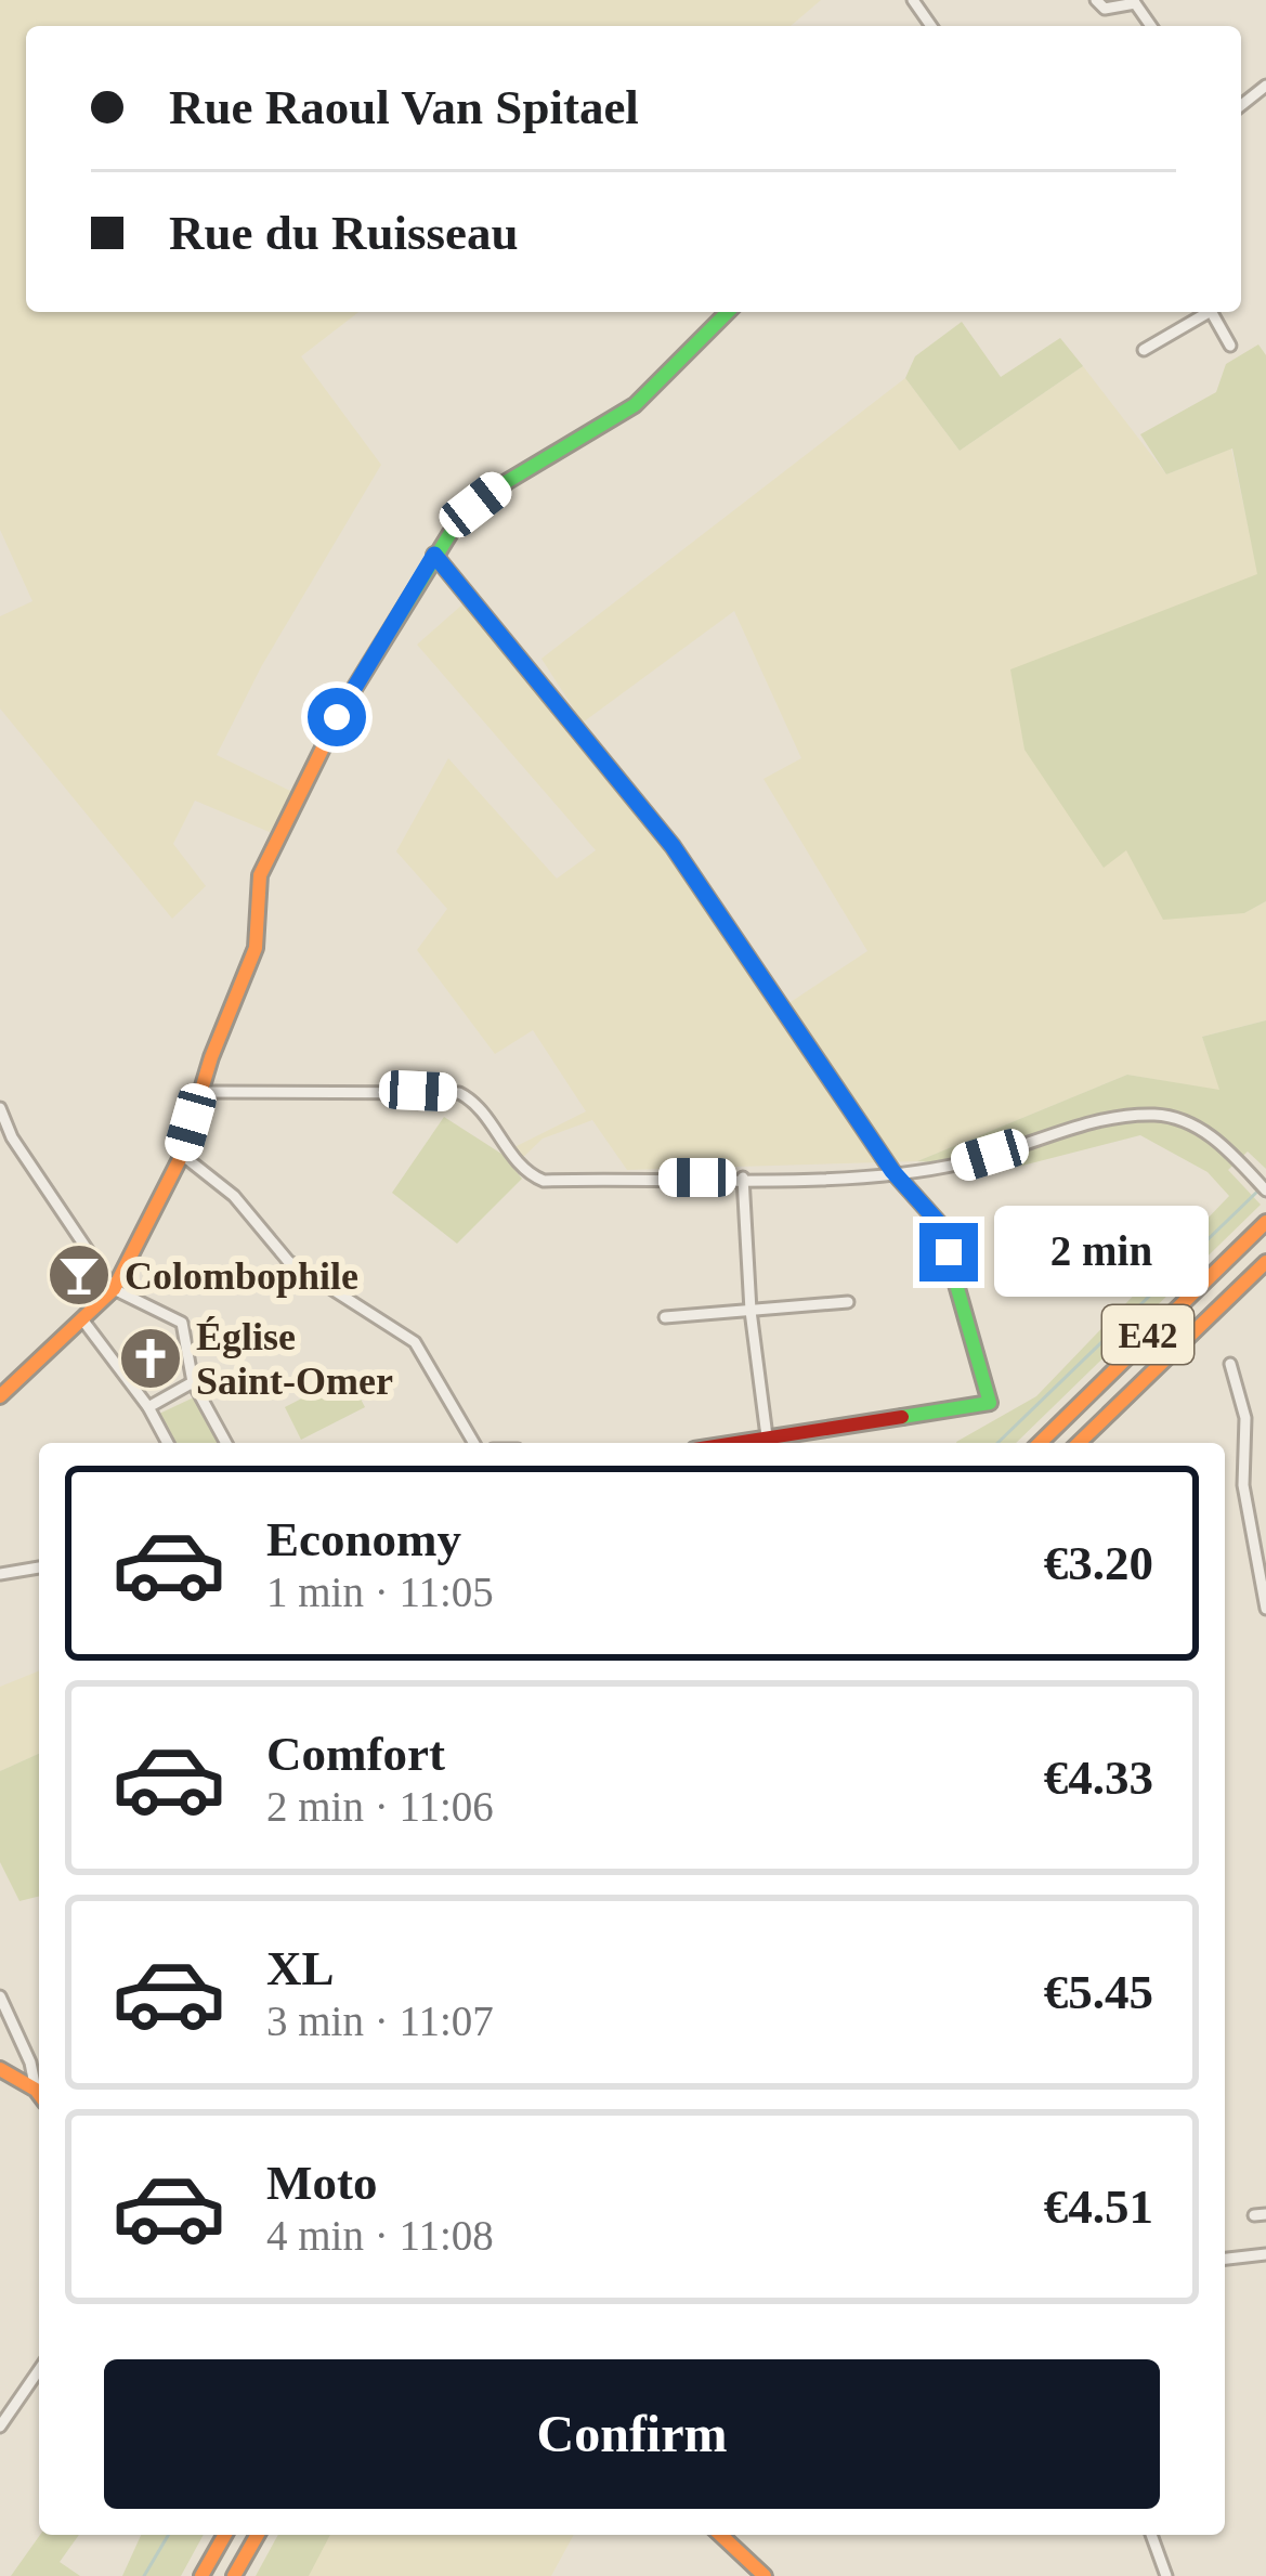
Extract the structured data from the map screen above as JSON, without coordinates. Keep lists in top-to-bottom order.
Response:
{
  "streets": {
    "main road": ["E42"]
  },
  "places": {
    "bar": ["Colombophile"],
    "church": ["Église Saint-Omer"]
  },
  "page": {
    "banner": ["Rue Raoul Van Spitael", "Rue du Ruisseau"],
    "bubble": "2 min",
    "list": [
      {
        "name": "Economy",
        "note": "1 min · 11:05",
        "value": "€3.20"
      },
      {
        "name": "Comfort",
        "note": "2 min · 11:06",
        "value": "€4.33"
      },
      {
        "name": "XL",
        "note": "3 min · 11:07",
        "value": "€5.45"
      },
      {
        "name": "Moto",
        "note": "4 min · 11:08",
        "value": "€4.51"
      }
    ],
    "buttons": "Confirm"
  }
}
